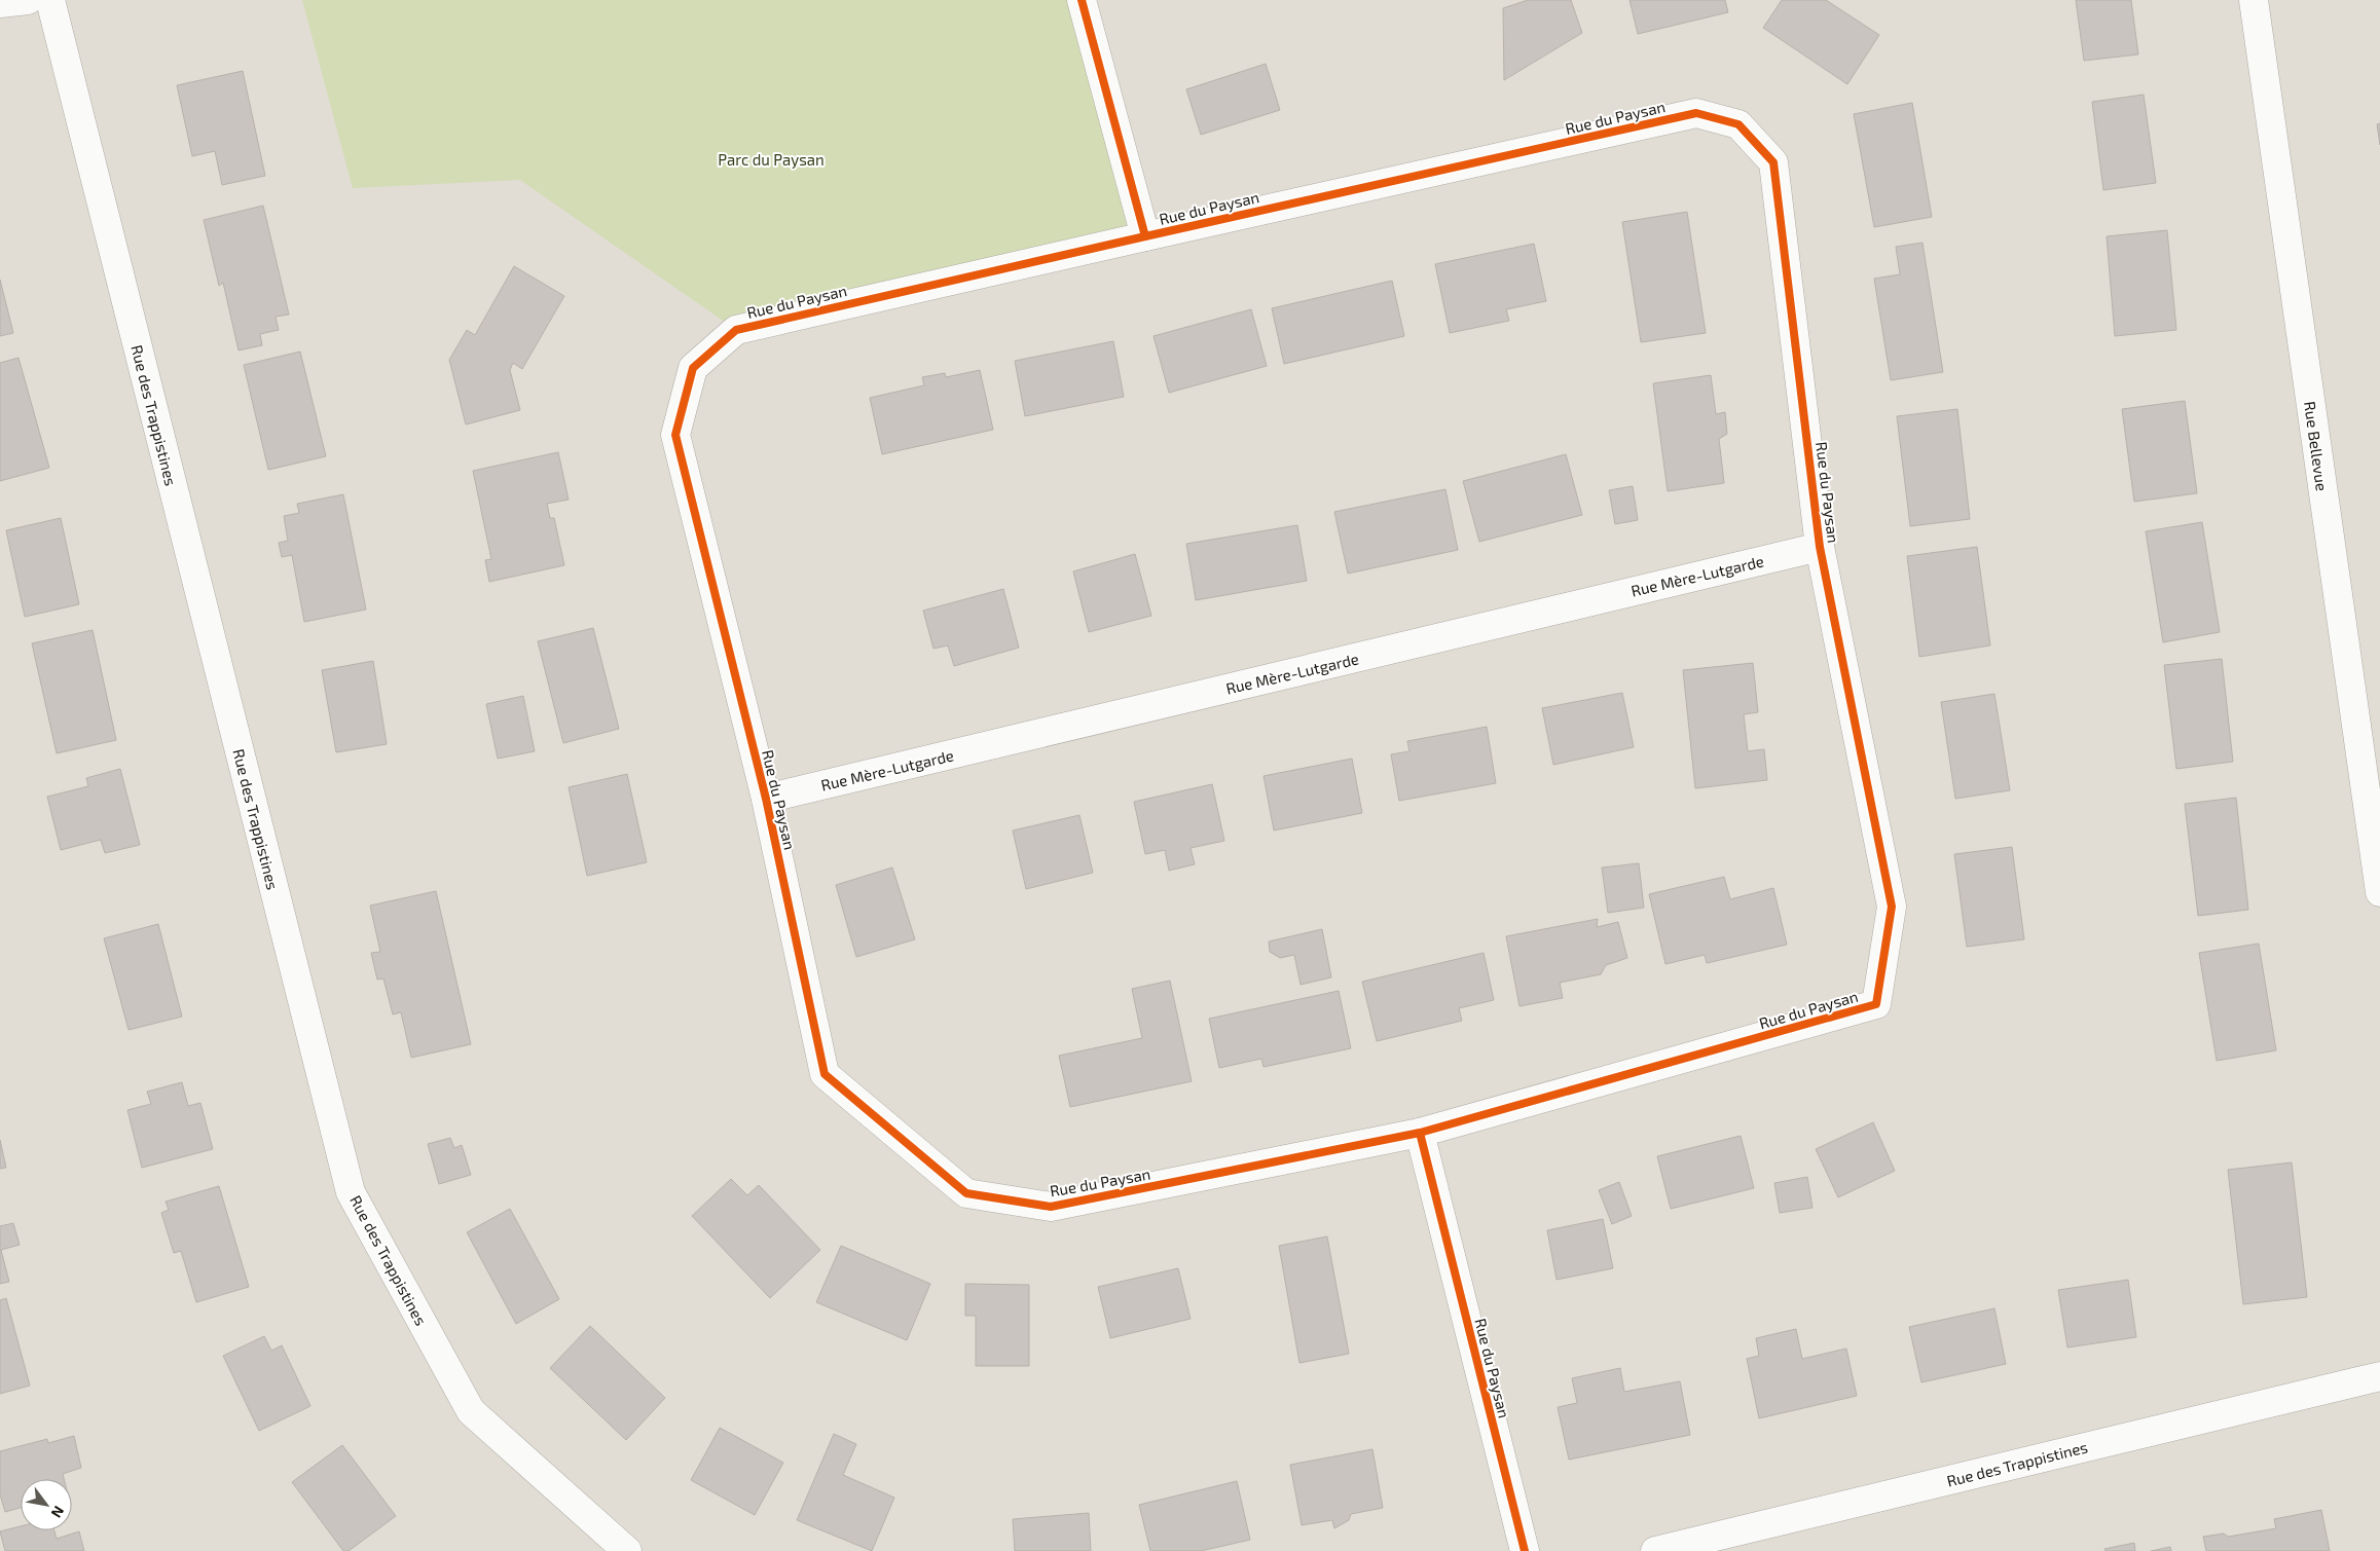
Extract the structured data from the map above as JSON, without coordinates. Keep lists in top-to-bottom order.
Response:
{
  "streets": {
    "street": [
      "Rue du Paysan",
      "Rue des Trappistines",
      "Rue Bellevue",
      "Rue Mère-Lutgarde"
    ]
  },
  "crossings": [
    ["Rue du Paysan", "Rue Mère-Lutgarde"]
  ],
  "parks": ["Parc du Paysan"],
  "north": "bottom right"
}
